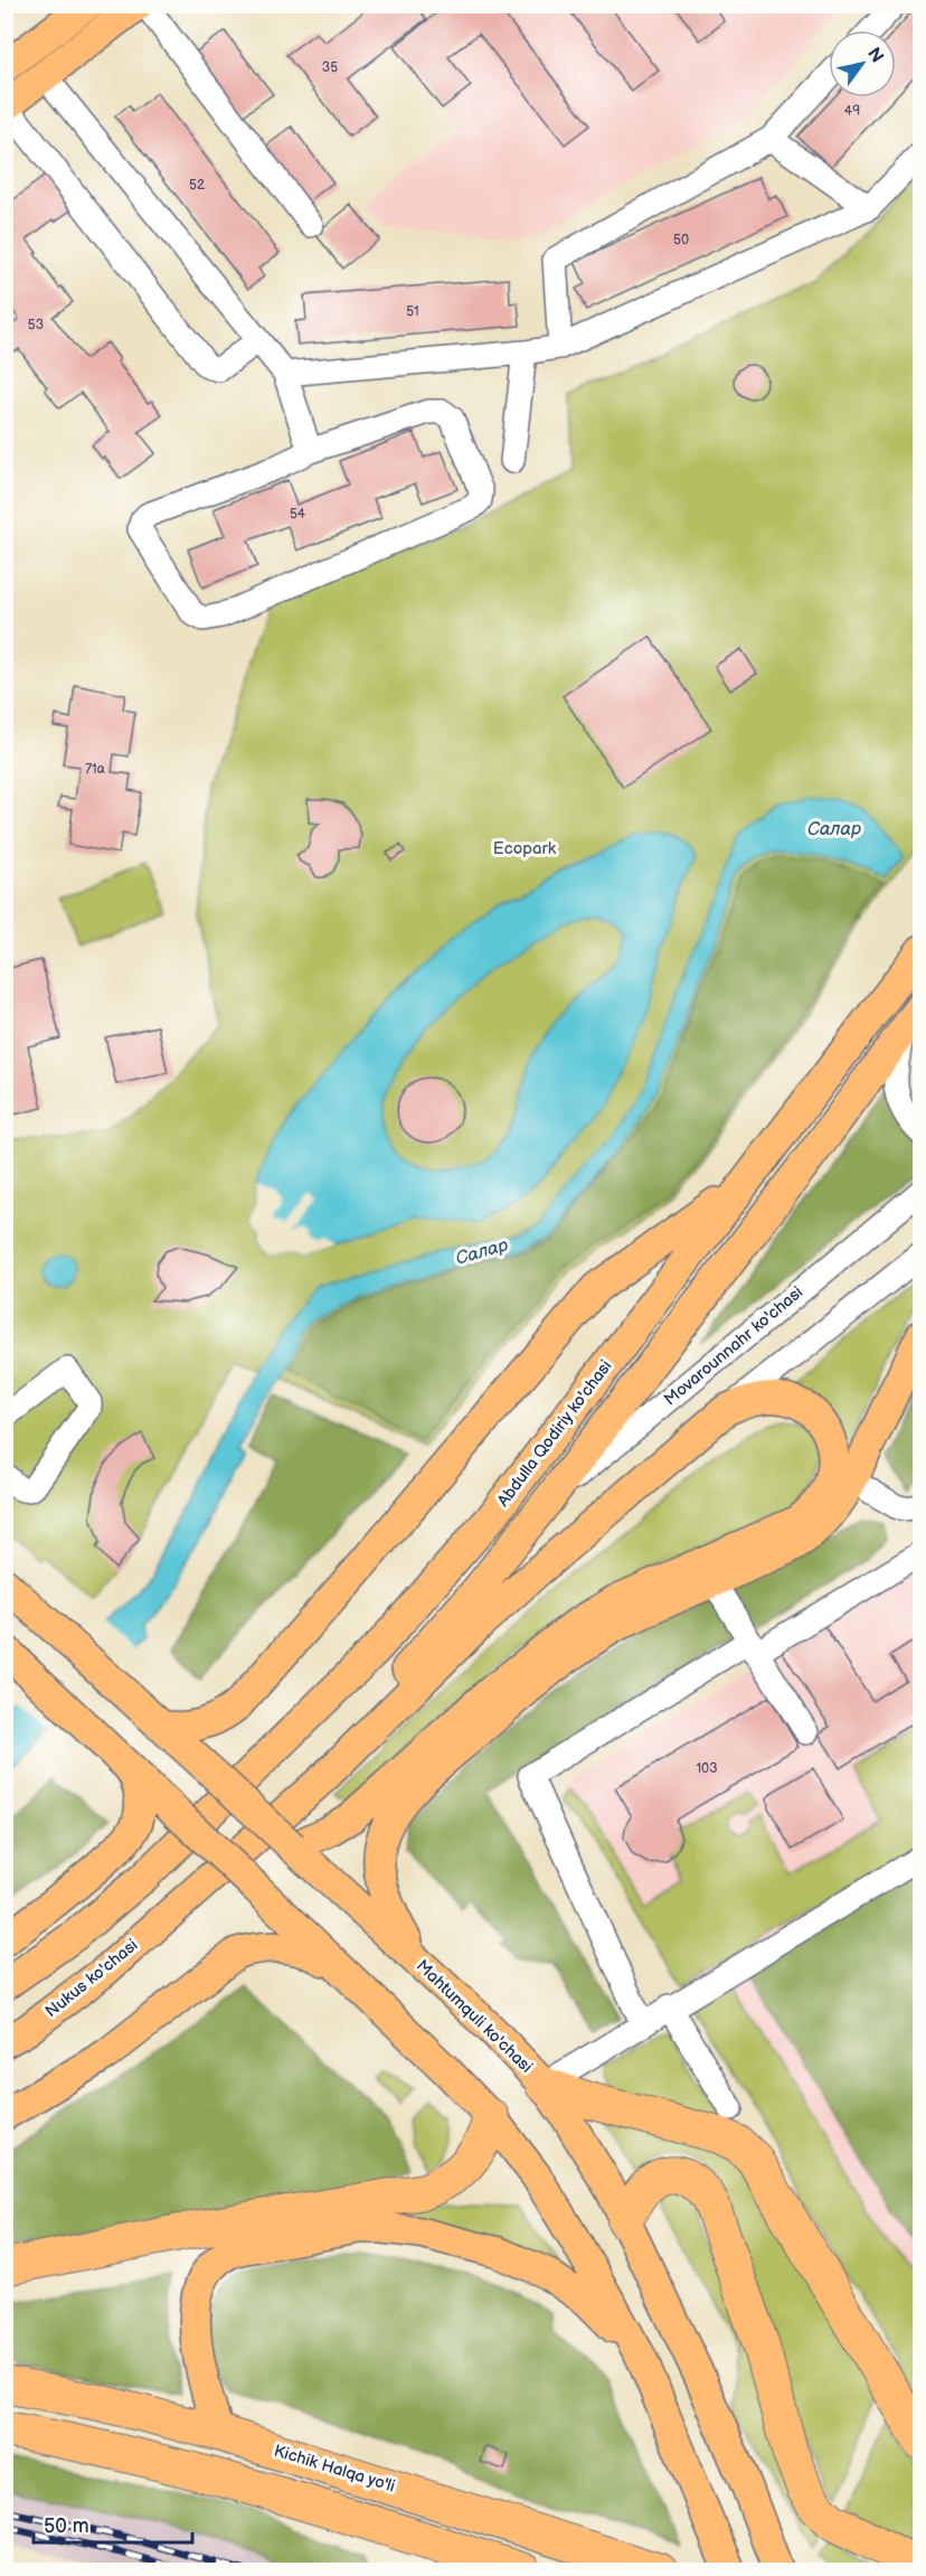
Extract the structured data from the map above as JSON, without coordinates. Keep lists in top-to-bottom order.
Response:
{
  "streets": {
    "highway": ["Kichik Halqa yo'li"],
    "main road": ["Abdulla Qodiriy ko'chasi", "Nukus ko'chasi", "Mahtumquli ko'chasi"],
    "street": ["Movarounnahr ko'chasi"]
  },
  "crossings": [
    ["Movarounnahr ko'chasi", "Abdulla Qodiriy ko'chasi"],
    ["Abdulla Qodiriy ko'chasi", "Nukus ko'chasi"]
  ],
  "water": ["Салар"],
  "parks": ["Ecopark"],
  "house_numbers": [
    "35",
    "49",
    "52",
    "50",
    "51",
    "53",
    "54",
    "71а",
    "103"
  ],
  "scale_bar": "50 m",
  "north": "top right"
}
